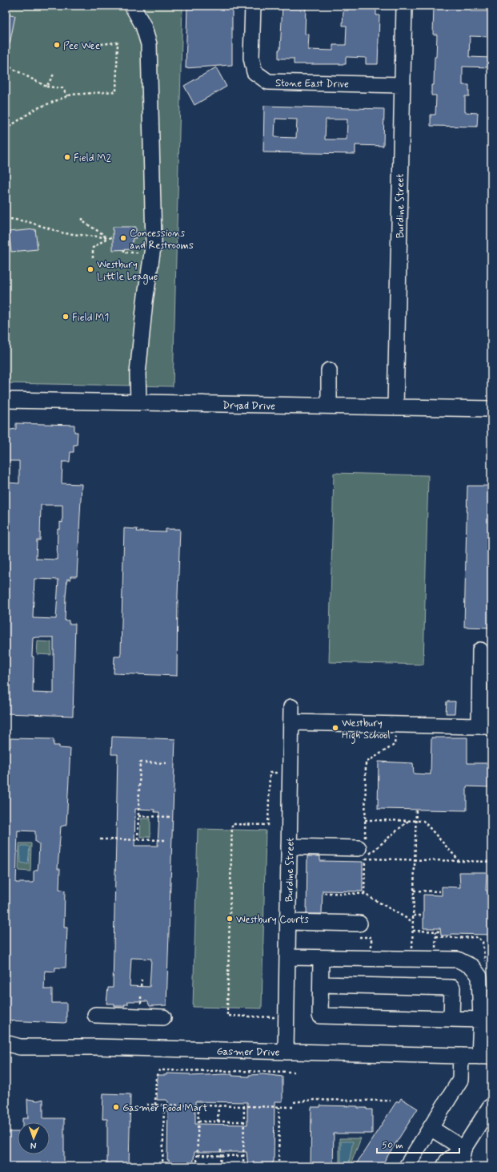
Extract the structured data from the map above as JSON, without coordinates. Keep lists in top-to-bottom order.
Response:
{
  "streets": {
    "street": [
      "Stone East Drive",
      "Burdine Street",
      "Dryad Drive",
      "Gasmer Drive"
    ]
  },
  "crossings": [
    ["Stone East Drive", "Burdine Street"],
    ["Burdine Street", "Dryad Drive"],
    ["Burdine Street", "Gasmer Drive"]
  ],
  "places": [
    "Pee Wee",
    "Field M2",
    "Concessions and Restrooms",
    "Westbury Little League",
    "Field M1",
    "Westbury High School",
    "Westbury Courts",
    "Gasmer Food Mart"
  ],
  "scale_bar": "50 m",
  "north": "bottom"
}
